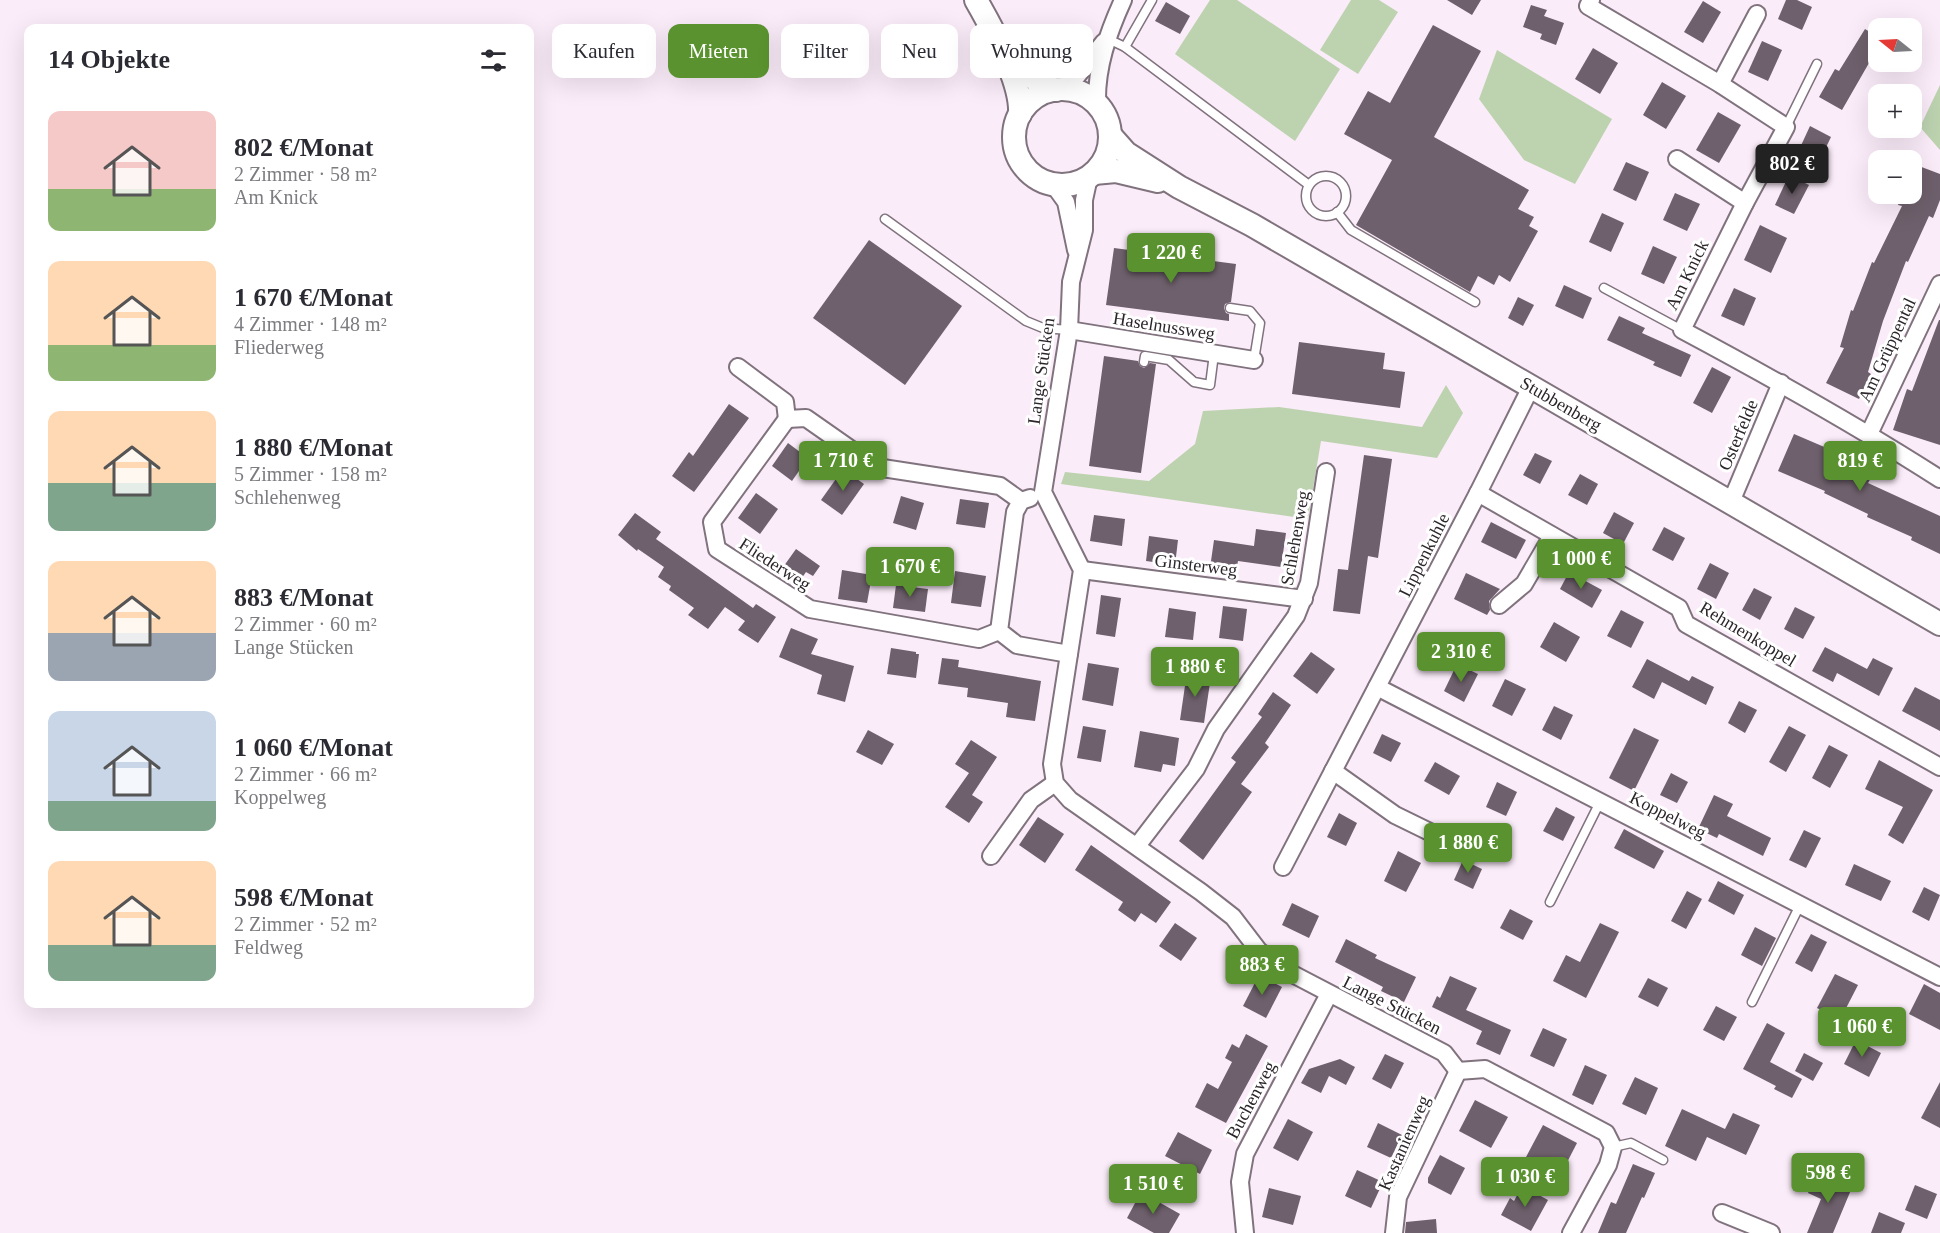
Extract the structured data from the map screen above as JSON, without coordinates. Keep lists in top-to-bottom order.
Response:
{
  "streets": {
    "main road": ["Stubbenberg"],
    "street": [
      "Am Knick",
      "Haselnussweg",
      "Am Grüppental",
      "Lange Stücken",
      "Osterfelde",
      "Schlehenweg",
      "Lippenkuhle",
      "Fliederweg",
      "Ginsterweg",
      "Rehmenkoppel",
      "Koppelweg",
      "Buchenweg",
      "Kastanienweg"
    ]
  },
  "crossings": [
    ["Am Knick", "Am Grüppental"],
    ["Am Knick", "Osterfelde"],
    ["Haselnussweg", "Lange Stücken"],
    ["Am Grüppental", "Osterfelde"],
    ["Lange Stücken", "Stubbenberg"],
    ["Lange Stücken", "Schlehenweg"],
    ["Lange Stücken", "Buchenweg"],
    ["Lange Stücken", "Kastanienweg"],
    ["Stubbenberg", "Osterfelde"],
    ["Stubbenberg", "Lippenkuhle"],
    ["Schlehenweg", "Ginsterweg"],
    ["Lippenkuhle", "Rehmenkoppel"],
    ["Lippenkuhle", "Koppelweg"]
  ],
  "north": "left",
  "page": {
    "map_buttons": ["+", "−"],
    "chip": [
      "Kaufen",
      "Mieten",
      "Filter",
      "Neu",
      "Wohnung"
    ],
    "heading": "14 Objekte",
    "list": [
      {
        "name": "802 €/Monat",
        "note": "2 Zimmer · 58 m² · Am Knick"
      },
      {
        "name": "1 670 €/Monat",
        "note": "4 Zimmer · 148 m² · Fliederweg"
      },
      {
        "name": "1 880 €/Monat",
        "note": "5 Zimmer · 158 m² · Schlehenweg"
      },
      {
        "name": "883 €/Monat",
        "note": "2 Zimmer · 60 m² · Lange Stücken"
      },
      {
        "name": "1 060 €/Monat",
        "note": "2 Zimmer · 66 m² · Koppelweg"
      },
      {
        "name": "598 €/Monat",
        "note": "2 Zimmer · 52 m² · Feldweg"
      }
    ],
    "price": [
      "802 €",
      "1 220 €",
      "1 710 €",
      "819 €",
      "1 000 €",
      "1 670 €",
      "2 310 €",
      "1 880 €",
      "1 880 €",
      "883 €",
      "1 060 €",
      "598 €",
      "1 030 €",
      "1 510 €"
    ]
  }
}
